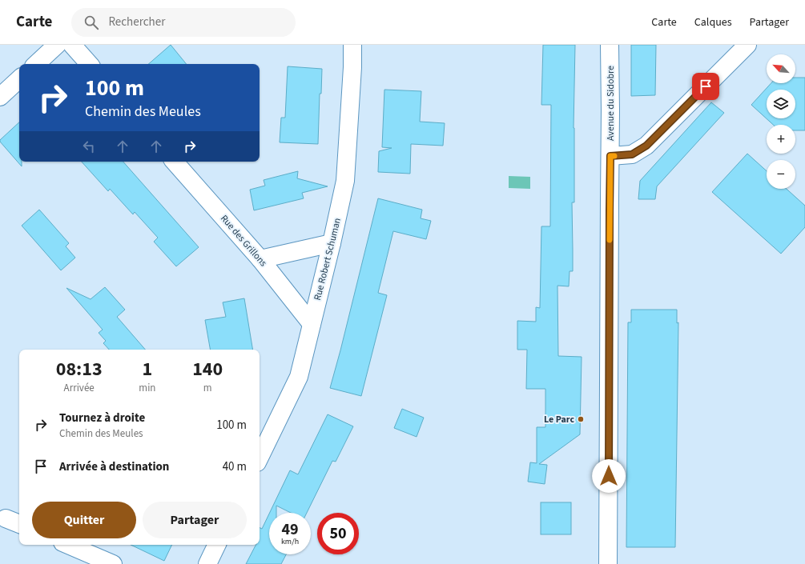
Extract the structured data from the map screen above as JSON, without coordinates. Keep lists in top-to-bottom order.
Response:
{
  "streets": {
    "street": ["Avenue du Sidobre", "Rue des Grillons", "Rue Robert Schuman"]
  },
  "crossings": [
    ["Rue des Grillons", "Rue Robert Schuman"]
  ],
  "places": ["Le Parc"],
  "north": "top left",
  "page": {
    "header": "Carte",
    "search": "Rechercher",
    "nav": ["Carte", "Calques", "Partager"],
    "map_buttons": ["+", "−"],
    "turn": ["100 m", "Chemin des Meules"],
    "eta": [
      "08:13",
      "Arrivée",
      "1",
      "min",
      "140",
      "m"
    ],
    "list": [
      {
        "name": "Tournez à droite",
        "note": "Chemin des Meules",
        "value": "100 m"
      },
      {
        "name": "Arrivée à destination",
        "value": "40 m"
      }
    ],
    "buttons": ["Quitter", "Partager"],
    "speed": "49 km/h",
    "limit": "50"
  }
}
